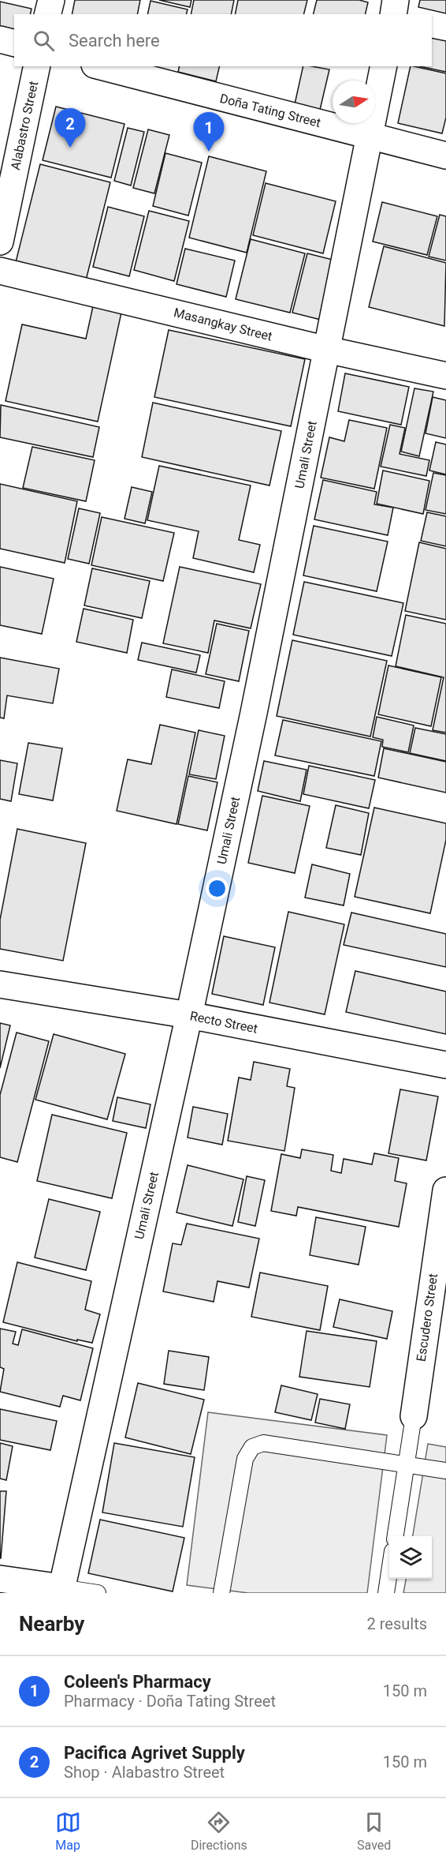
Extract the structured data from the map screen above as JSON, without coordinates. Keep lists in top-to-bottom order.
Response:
{
  "streets": {
    "street": [
      "Doña Tating Street",
      "Alabastro Street",
      "Masangkay Street",
      "Umali Street",
      "Recto Street",
      "Escudero Street"
    ]
  },
  "crossings": [
    ["Doña Tating Street", "Umali Street"],
    ["Masangkay Street", "Umali Street"],
    ["Umali Street", "Recto Street"]
  ],
  "north": "right",
  "page": {
    "search": "Search here",
    "pins": ["2", "1"],
    "heading": ["Nearby", "2 results"],
    "list": [
      {
        "mark": "1",
        "name": "Coleen's Pharmacy",
        "note": "Pharmacy · Doña Tating Street",
        "value": "150 m"
      },
      {
        "mark": "2",
        "name": "Pacifica Agrivet Supply",
        "note": "Shop · Alabastro Street",
        "value": "150 m"
      }
    ],
    "nav": ["Map", "Directions", "Saved"]
  }
}
